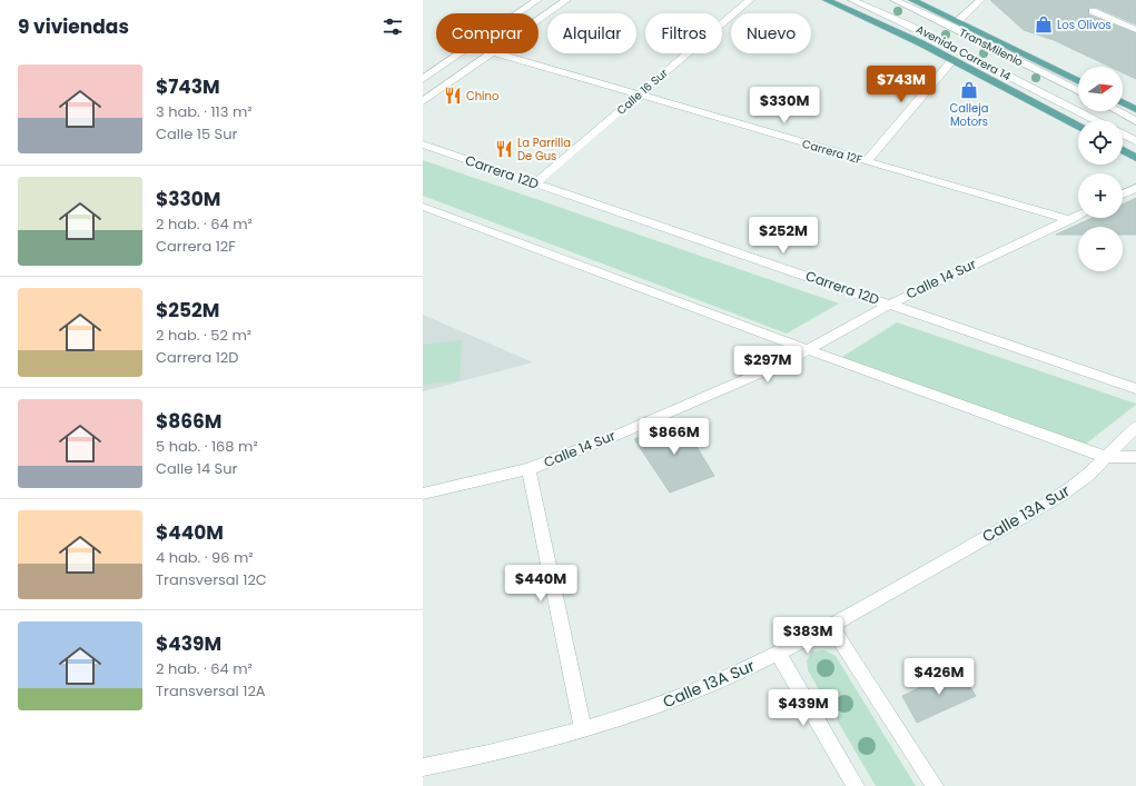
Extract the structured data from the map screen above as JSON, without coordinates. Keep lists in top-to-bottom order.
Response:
{
  "streets": {
    "main road": ["Avenida Carrera 14"],
    "street": [
      "TransMilenio",
      "Calle 16 Sur",
      "Carrera 12F",
      "Carrera 12D",
      "Calle 14 Sur",
      "Calle 13A Sur"
    ]
  },
  "crossings": [
    ["Calle 16 Sur", "Carrera 12F"],
    ["Calle 16 Sur", "Carrera 12D"],
    ["Carrera 12F", "Calle 14 Sur"],
    ["Carrera 12D", "Calle 14 Sur"]
  ],
  "places": {
    "shop": ["Los Olivos", "Calleja Motors"],
    "restaurant": ["Chino", "La Parrilla De Gus"]
  },
  "north": "right",
  "page": {
    "heading": "9 viviendas",
    "chip": [
      "Comprar",
      "Alquilar",
      "Filtros",
      "Nuevo"
    ],
    "list": [
      {
        "name": "$743M",
        "note": "3 hab. · 113 m² · Calle 15 Sur"
      },
      {
        "name": "$330M",
        "note": "2 hab. · 64 m² · Carrera 12F"
      },
      {
        "name": "$252M",
        "note": "2 hab. · 52 m² · Carrera 12D"
      },
      {
        "name": "$866M",
        "note": "5 hab. · 168 m² · Calle 14 Sur"
      },
      {
        "name": "$440M",
        "note": "4 hab. · 96 m² · Transversal 12C"
      },
      {
        "name": "$439M",
        "note": "2 hab. · 64 m² · Transversal 12A"
      }
    ],
    "price": [
      "$743M",
      "$330M",
      "$252M",
      "$297M",
      "$866M",
      "$440M",
      "$383M",
      "$426M",
      "$439M"
    ],
    "map_buttons": ["+", "−"]
  }
}
